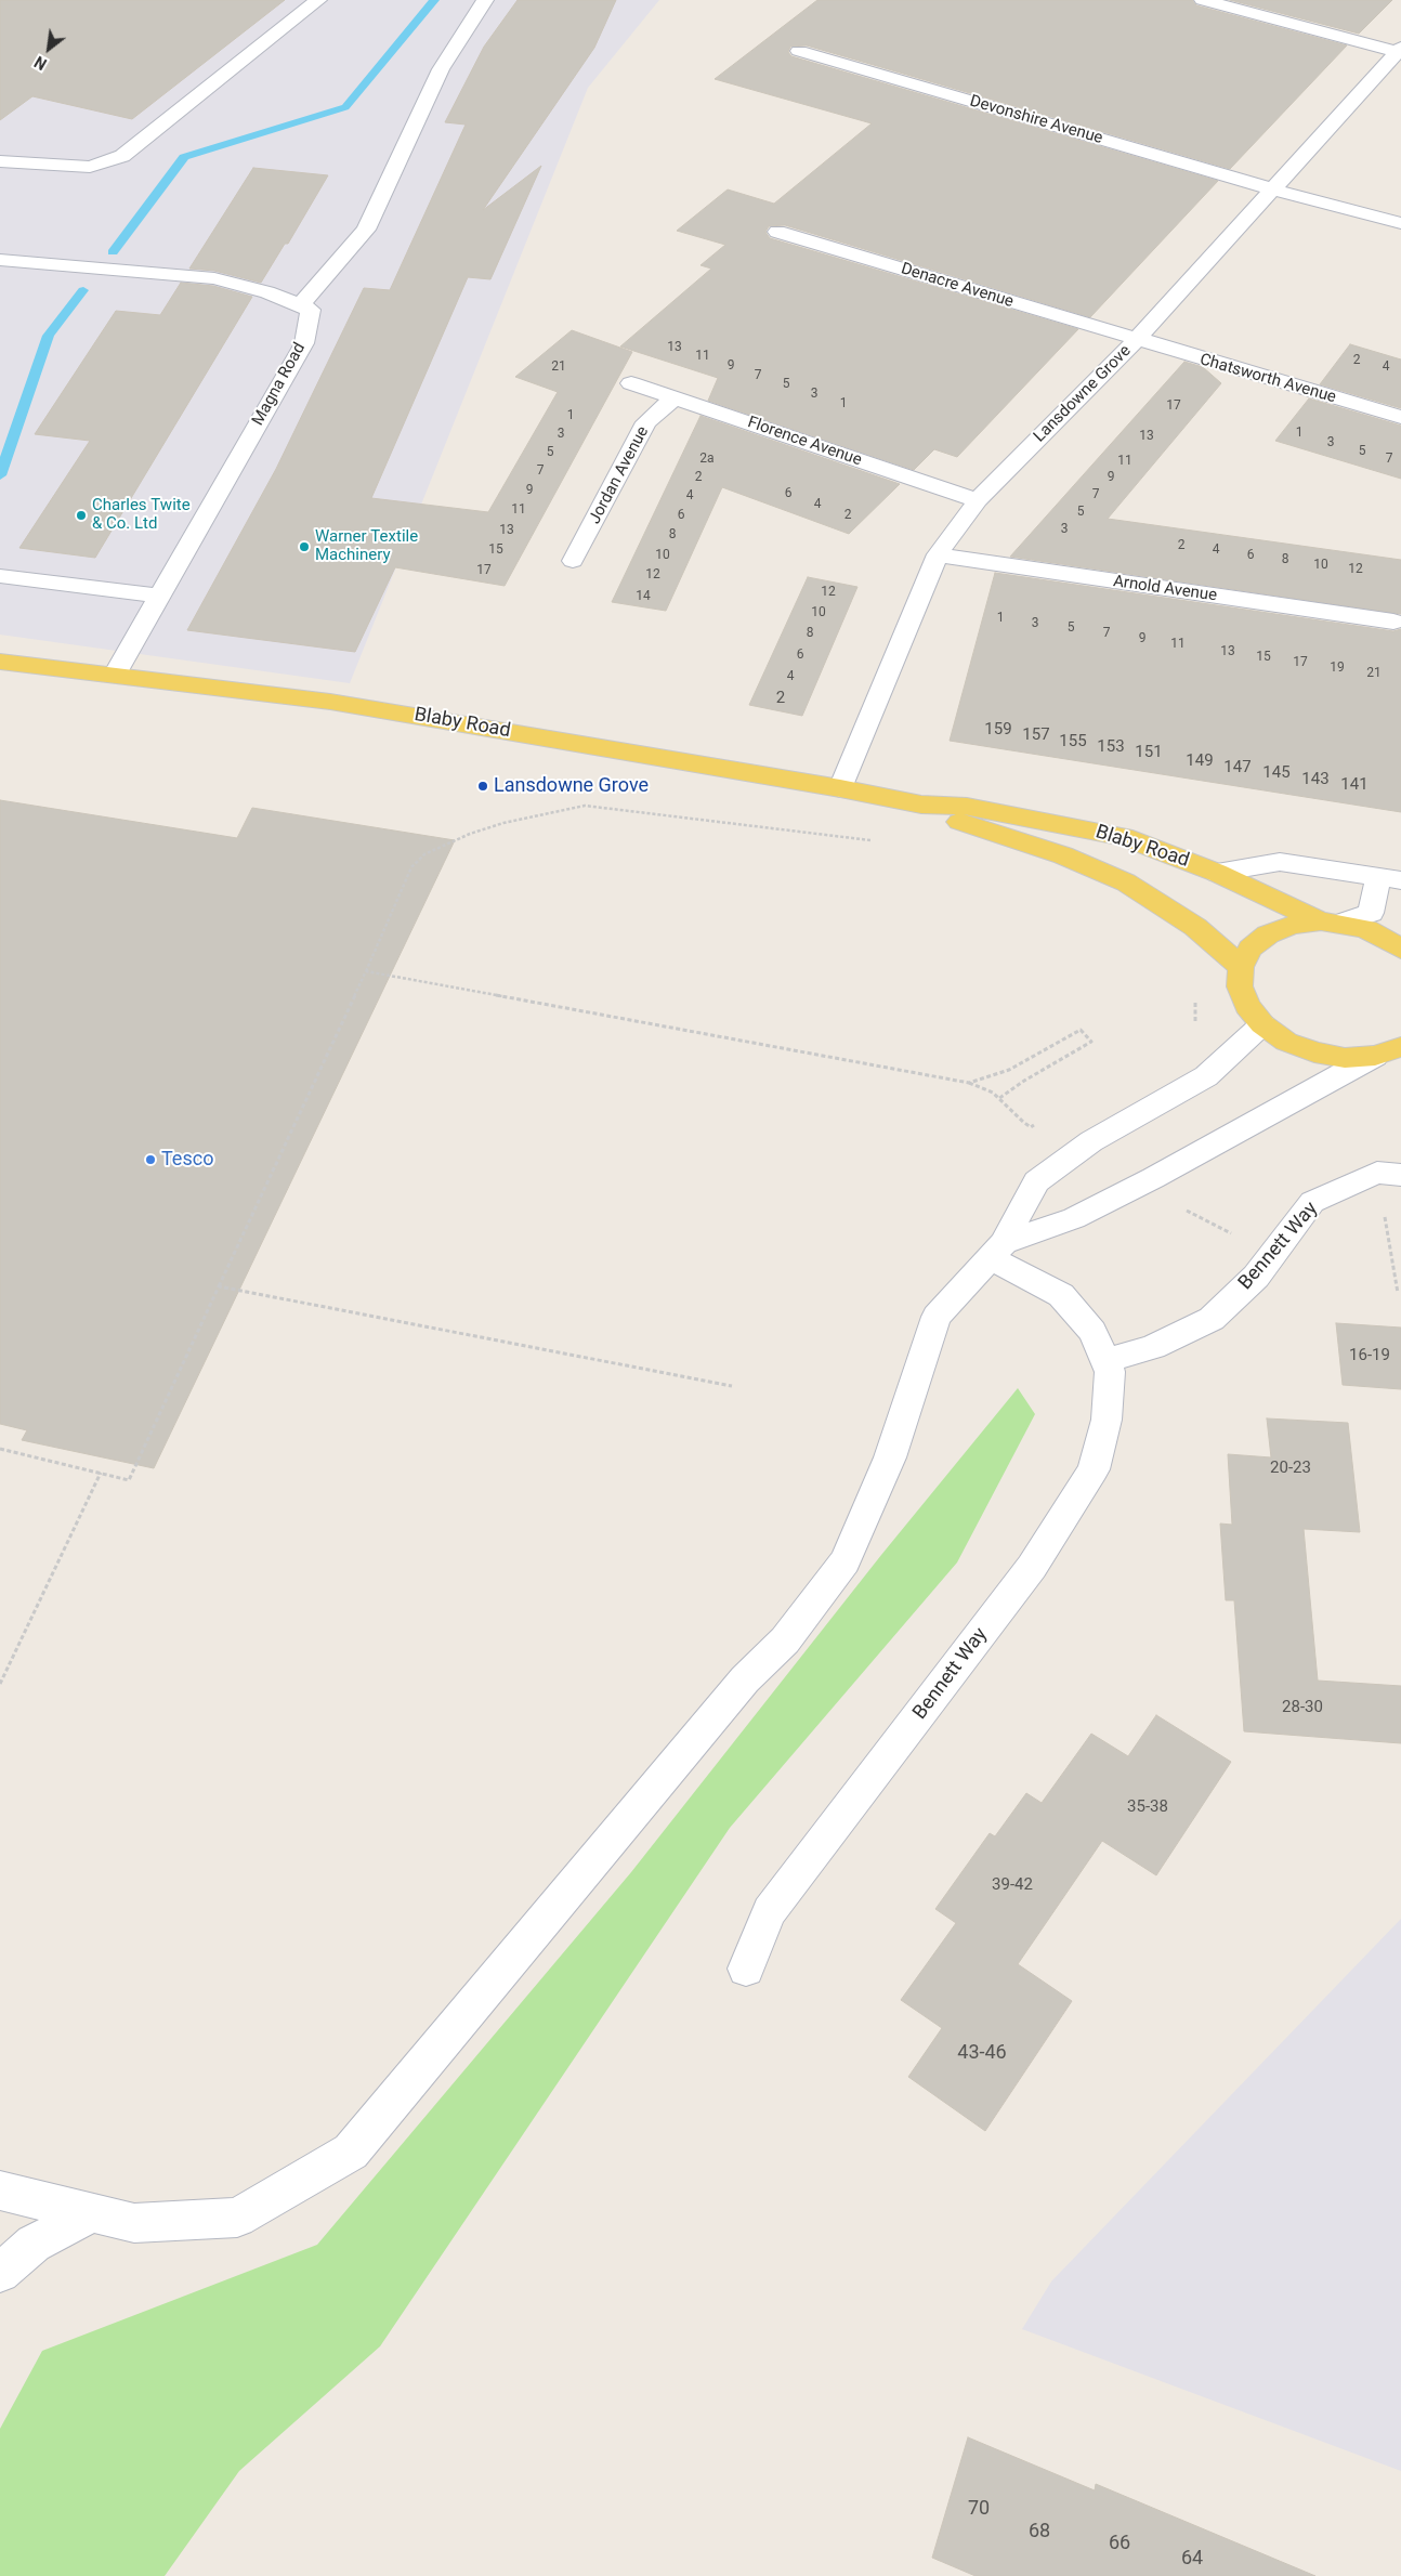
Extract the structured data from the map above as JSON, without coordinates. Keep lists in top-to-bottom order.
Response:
{
  "streets": {
    "main road": ["Blaby Road"],
    "street": [
      "Devonshire Avenue",
      "Denacre Avenue",
      "Chatsworth Avenue",
      "Magna Road",
      "Lansdowne Grove",
      "Florence Avenue",
      "Jordan Avenue",
      "Arnold Avenue",
      "Bennett Way"
    ]
  },
  "crossings": [
    ["Devonshire Avenue", "Lansdowne Grove"],
    ["Denacre Avenue", "Chatsworth Avenue"],
    ["Denacre Avenue", "Lansdowne Grove"],
    ["Chatsworth Avenue", "Lansdowne Grove"],
    ["Magna Road", "Blaby Road"],
    ["Lansdowne Grove", "Florence Avenue"],
    ["Lansdowne Grove", "Arnold Avenue"],
    ["Lansdowne Grove", "Blaby Road"],
    ["Florence Avenue", "Jordan Avenue"]
  ],
  "places": [
    "Charles Twite & Co. Ltd",
    "Warner Textile Machinery",
    "Lansdowne Grove",
    "Tesco"
  ],
  "house_numbers": [
    "13",
    "11",
    "2",
    "9",
    "21",
    "4",
    "7",
    "5",
    "3",
    "1",
    "17",
    "1",
    "1",
    "3",
    "13",
    "3",
    "5",
    "5",
    "2a",
    "7",
    "11",
    "7",
    "2",
    "9",
    "9",
    "6",
    "7",
    "4",
    "4",
    "11",
    "5",
    "6",
    "2",
    "3",
    "13",
    "8",
    "2",
    "15",
    "4",
    "10",
    "6",
    "8",
    "10",
    "12",
    "17",
    "12",
    "12",
    "14",
    "10",
    "1",
    "3",
    "5",
    "8",
    "7",
    "9",
    "11",
    "13",
    "6",
    "15",
    "17",
    "19",
    "21",
    "4",
    "2",
    "159",
    "157",
    "155",
    "153",
    "151",
    "149",
    "147",
    "145",
    "143",
    "141",
    "16-19",
    "20-23",
    "28-30",
    "35-38",
    "39-42",
    "43-46",
    "70",
    "68",
    "66",
    "64"
  ],
  "north": "bottom left"
}
